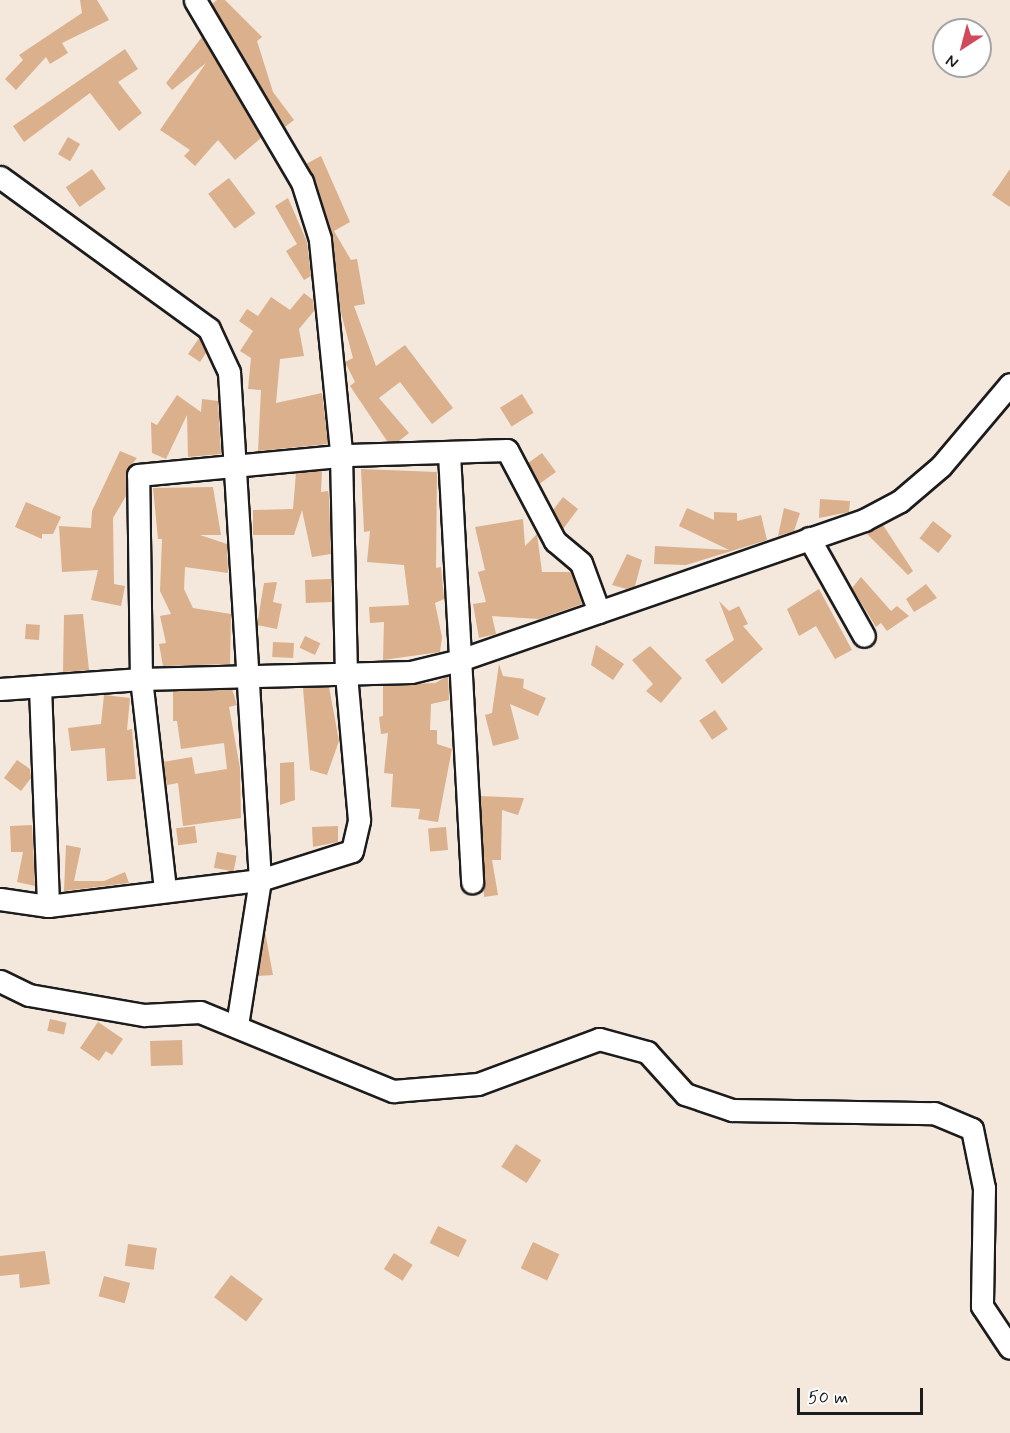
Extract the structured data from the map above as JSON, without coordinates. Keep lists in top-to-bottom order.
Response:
{
  "scale_bar": "50 m",
  "north": "bottom left"
}
